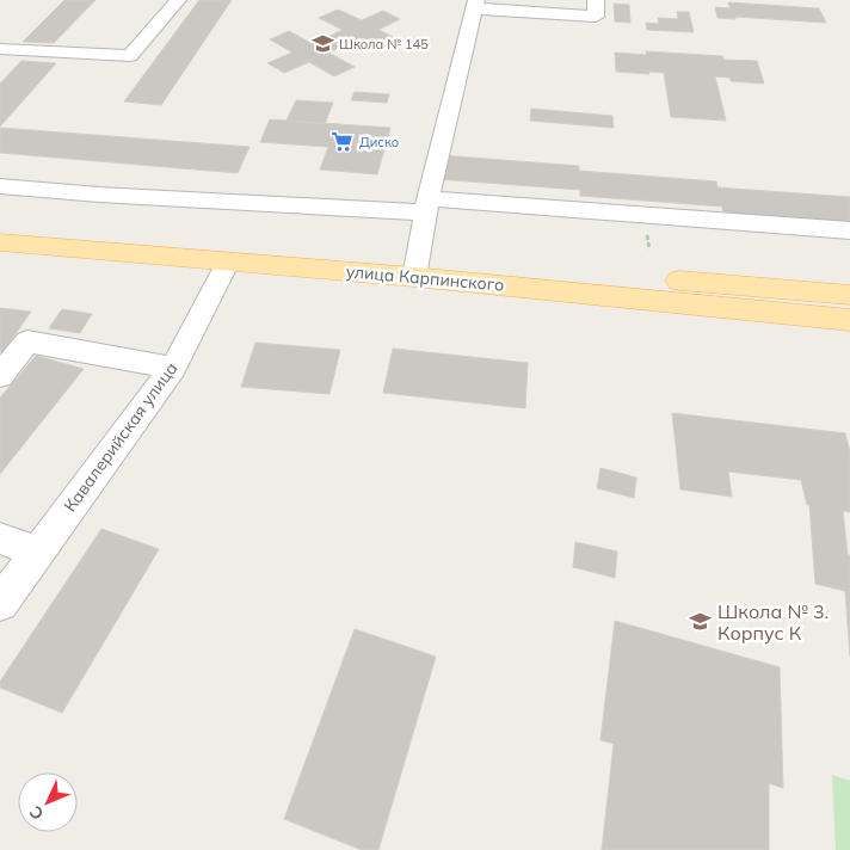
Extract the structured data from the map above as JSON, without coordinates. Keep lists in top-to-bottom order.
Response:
{
  "streets": {
    "main road": ["улица Карпинского"],
    "street": ["Кавалерийская улица"]
  },
  "crossings": [
    ["улица Карпинского", "Кавалерийская улица"]
  ],
  "places": {
    "school or university": ["Школа № 145", "Школа № 3. Корпус К"],
    "supermarket": ["Диско"]
  },
  "north": "bottom left"
}
